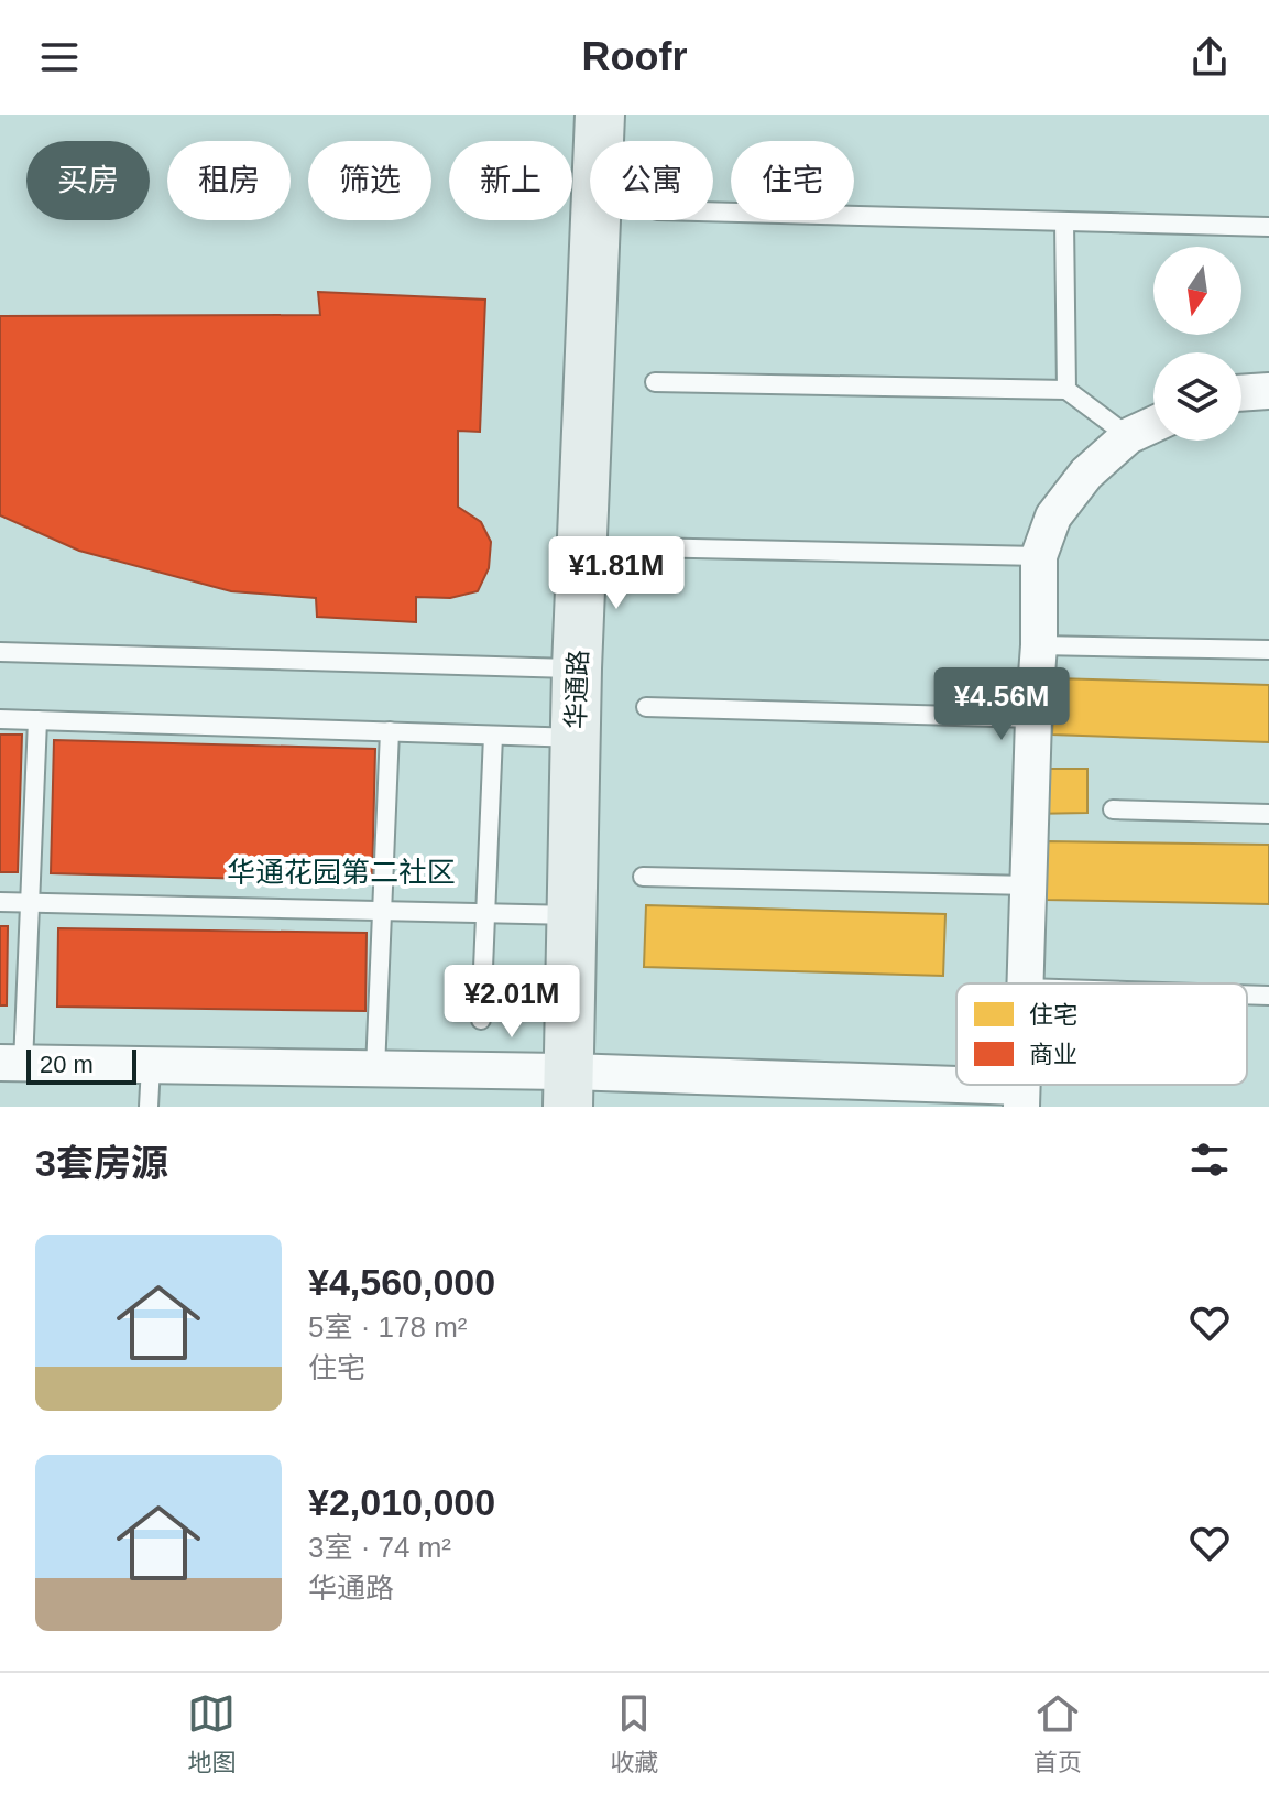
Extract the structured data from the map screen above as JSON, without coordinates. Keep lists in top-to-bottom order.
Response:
{
  "streets": {
    "street": ["华通路"]
  },
  "districts": ["华通花园第二社区"],
  "legend": ["住宅", "商业"],
  "scale_bar": "20 m",
  "north": "bottom",
  "page": {
    "header": "Roofr",
    "chip": [
      "买房",
      "租房",
      "筛选",
      "新上",
      "公寓",
      "住宅"
    ],
    "price": ["¥1.81M", "¥4.56M", "¥2.01M"],
    "scale": "20 m",
    "heading": "3套房源",
    "list": [
      {
        "name": "¥4,560,000",
        "note": "5室 · 178 m² · 住宅"
      },
      {
        "name": "¥2,010,000",
        "note": "3室 · 74 m² · 华通路"
      }
    ],
    "tabs": ["地图", "收藏", "首页"]
  }
}
